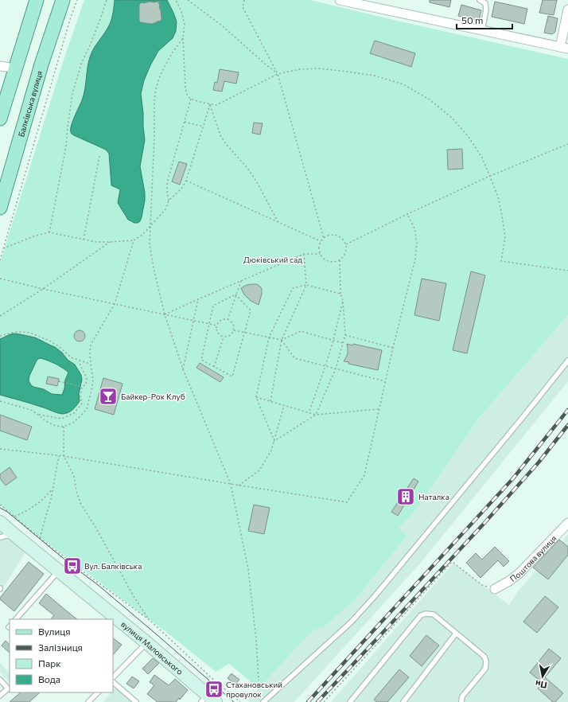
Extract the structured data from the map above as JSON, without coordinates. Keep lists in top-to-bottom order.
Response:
{
  "streets": {
    "main road": ["Балківська вулиця"],
    "street": ["Поштова вулиця", "вулиця Маловського"]
  },
  "parks": ["Дюківський сад"],
  "places": {
    "bar": ["Байкер-Рок Клуб"],
    "building": ["Наталка"],
    "bus stop": ["Вул. Балківська", "Стахановський провулок"]
  },
  "legend": [
    "Вулиця",
    "Залізниця",
    "Парк",
    "Вода"
  ],
  "scale_bar": "50 m",
  "north": "bottom"
}
